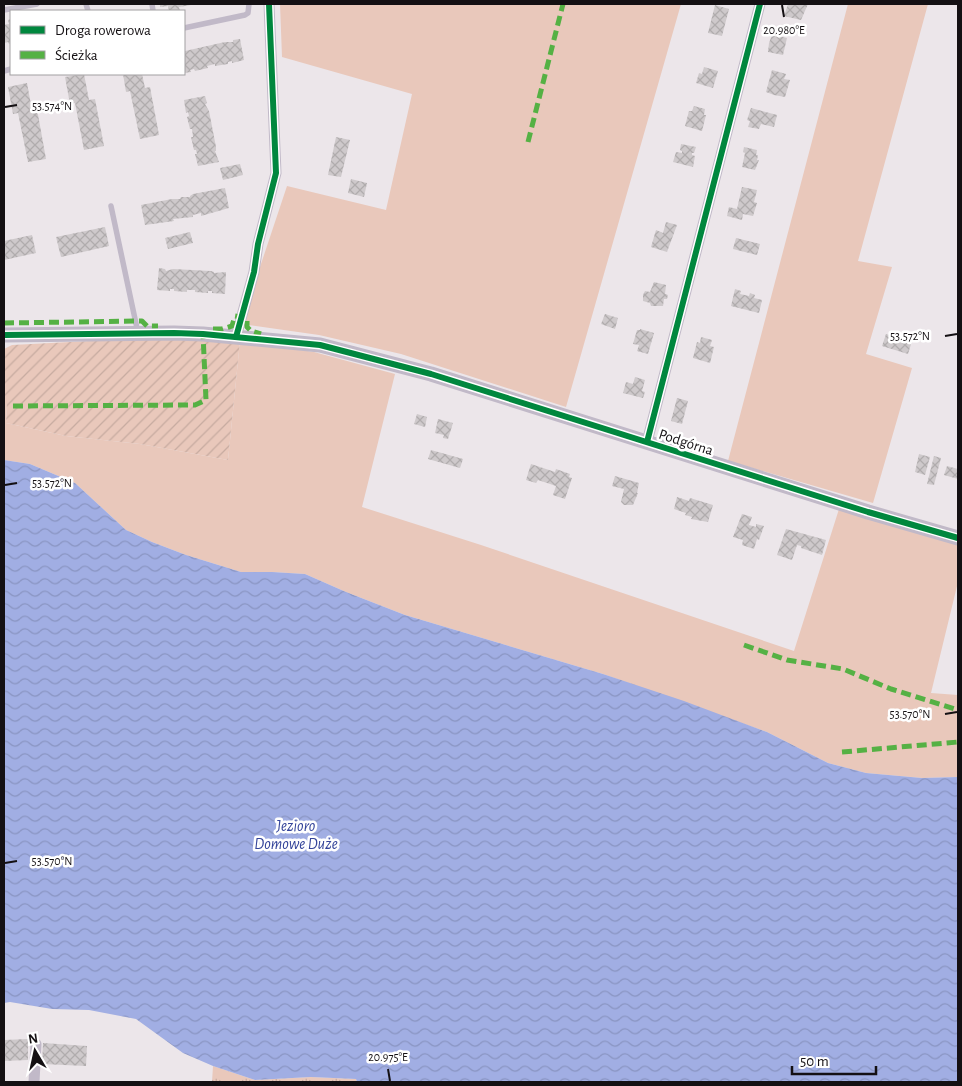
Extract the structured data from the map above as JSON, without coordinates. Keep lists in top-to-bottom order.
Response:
{
  "streets": {
    "street": ["Podgórna"]
  },
  "water": ["Jezioro Domowe Duże"],
  "legend": ["Droga rowerowa", "Ścieżka"],
  "scale_bar": "50 m",
  "north": "top",
  "coordinates": [
    "20.980°E",
    "53.574°N",
    "53.572°N",
    "53.570°N",
    "20.975°E"
  ]
}
